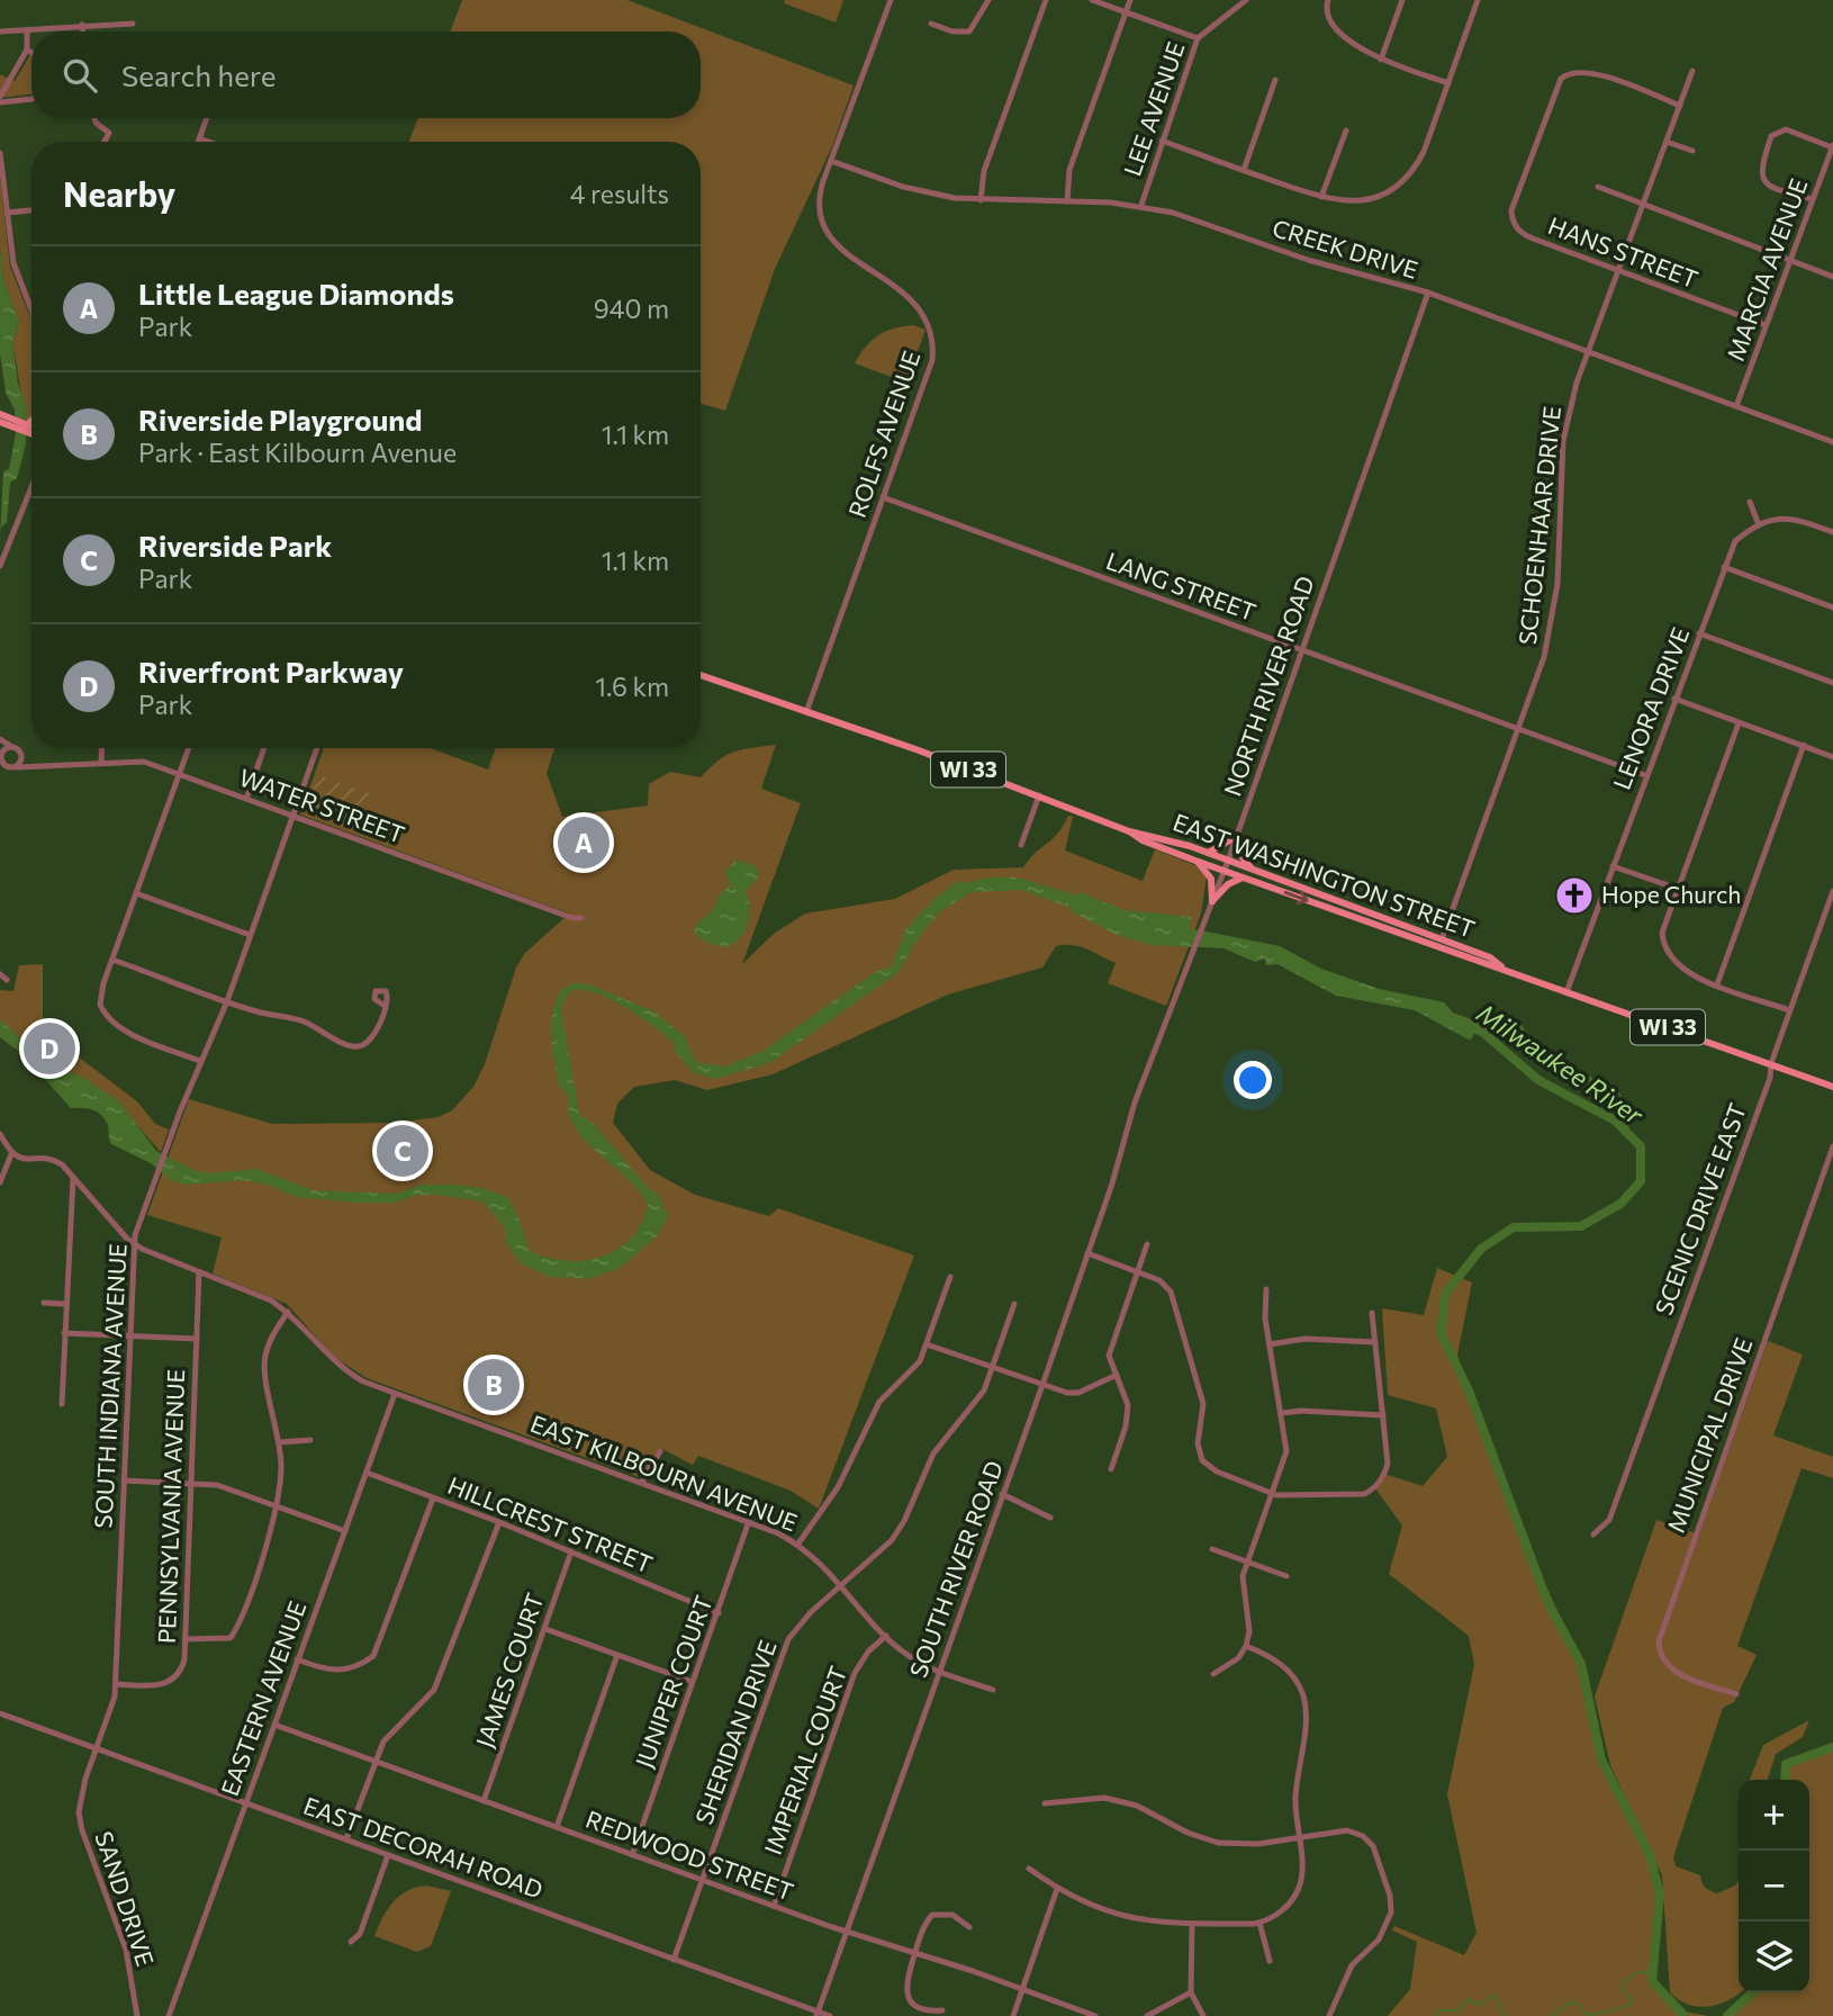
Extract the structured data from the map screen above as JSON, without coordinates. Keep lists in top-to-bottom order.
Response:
{
  "streets": {
    "main road": ["WI 33", "EAST WASHINGTON STREET"],
    "street": [
      "LEE AVENUE",
      "CREEK DRIVE",
      "HANS STREET",
      "MARCIA AVENUE",
      "ROLFS AVENUE",
      "SCHOENHAAR DRIVE",
      "LANG STREET",
      "NORTH RIVER ROAD",
      "LENORA DRIVE",
      "WATER STREET",
      "SCENIC DRIVE EAST",
      "SOUTH INDIANA AVENUE",
      "MUNICIPAL DRIVE",
      "EAST KILBOURN AVENUE",
      "PENNSYLVANIA AVENUE",
      "HILLCREST STREET",
      "SOUTH RIVER ROAD",
      "JAMES COURT",
      "JUNIPER COURT",
      "EASTERN AVENUE",
      "SHERIDAN DRIVE",
      "IMPERIAL COURT",
      "EAST DECORAH ROAD",
      "REDWOOD STREET",
      "SAND DRIVE"
    ]
  },
  "crossings": [
    ["LEE AVENUE", "CREEK DRIVE"],
    ["CREEK DRIVE", "MARCIA AVENUE"],
    ["CREEK DRIVE", "ROLFS AVENUE"],
    ["CREEK DRIVE", "SCHOENHAAR DRIVE"],
    ["CREEK DRIVE", "NORTH RIVER ROAD"],
    ["HANS STREET", "MARCIA AVENUE"],
    ["HANS STREET", "SCHOENHAAR DRIVE"],
    ["ROLFS AVENUE", "LANG STREET"],
    ["ROLFS AVENUE", "EAST WASHINGTON STREET"],
    ["SCHOENHAAR DRIVE", "LANG STREET"],
    ["SCHOENHAAR DRIVE", "EAST WASHINGTON STREET"],
    ["LANG STREET", "NORTH RIVER ROAD"],
    ["LANG STREET", "LENORA DRIVE"],
    ["NORTH RIVER ROAD", "EAST WASHINGTON STREET"],
    ["NORTH RIVER ROAD", "SOUTH RIVER ROAD"],
    ["LENORA DRIVE", "EAST WASHINGTON STREET"],
    ["WATER STREET", "SOUTH INDIANA AVENUE"],
    ["EAST WASHINGTON STREET", "SCENIC DRIVE EAST"],
    ["SOUTH INDIANA AVENUE", "EAST KILBOURN AVENUE"],
    ["SOUTH INDIANA AVENUE", "PENNSYLVANIA AVENUE"],
    ["SOUTH INDIANA AVENUE", "EAST DECORAH ROAD"],
    ["SOUTH INDIANA AVENUE", "SAND DRIVE"],
    ["EAST KILBOURN AVENUE", "PENNSYLVANIA AVENUE"],
    ["EAST KILBOURN AVENUE", "SOUTH RIVER ROAD"],
    ["EAST KILBOURN AVENUE", "JUNIPER COURT"],
    ["EAST KILBOURN AVENUE", "EASTERN AVENUE"],
    ["EAST KILBOURN AVENUE", "SHERIDAN DRIVE"],
    ["EAST KILBOURN AVENUE", "IMPERIAL COURT"],
    ["HILLCREST STREET", "JAMES COURT"],
    ["HILLCREST STREET", "JUNIPER COURT"],
    ["HILLCREST STREET", "EASTERN AVENUE"],
    ["SOUTH RIVER ROAD", "EAST DECORAH ROAD"],
    ["SOUTH RIVER ROAD", "REDWOOD STREET"],
    ["JAMES COURT", "REDWOOD STREET"],
    ["JUNIPER COURT", "REDWOOD STREET"],
    ["EASTERN AVENUE", "EAST DECORAH ROAD"],
    ["EASTERN AVENUE", "REDWOOD STREET"],
    ["SHERIDAN DRIVE", "EAST DECORAH ROAD"],
    ["SHERIDAN DRIVE", "REDWOOD STREET"],
    ["IMPERIAL COURT", "REDWOOD STREET"],
    ["EAST DECORAH ROAD", "SAND DRIVE"]
  ],
  "water": ["Milwaukee River"],
  "places": {
    "church": ["Hope Church"]
  },
  "page": {
    "search": "Search here",
    "heading": ["Nearby", "4 results"],
    "list": [
      {
        "mark": "A",
        "name": "Little League Diamonds",
        "note": "Park",
        "value": "940 m"
      },
      {
        "mark": "B",
        "name": "Riverside Playground",
        "note": "Park · East Kilbourn Avenue",
        "value": "1.1 km"
      },
      {
        "mark": "C",
        "name": "Riverside Park",
        "note": "Park",
        "value": "1.1 km"
      },
      {
        "mark": "D",
        "name": "Riverfront Parkway",
        "note": "Park",
        "value": "1.6 km"
      }
    ],
    "pins": [
      "A",
      "D",
      "C",
      "B"
    ],
    "map_buttons": ["+", "−"]
  }
}
